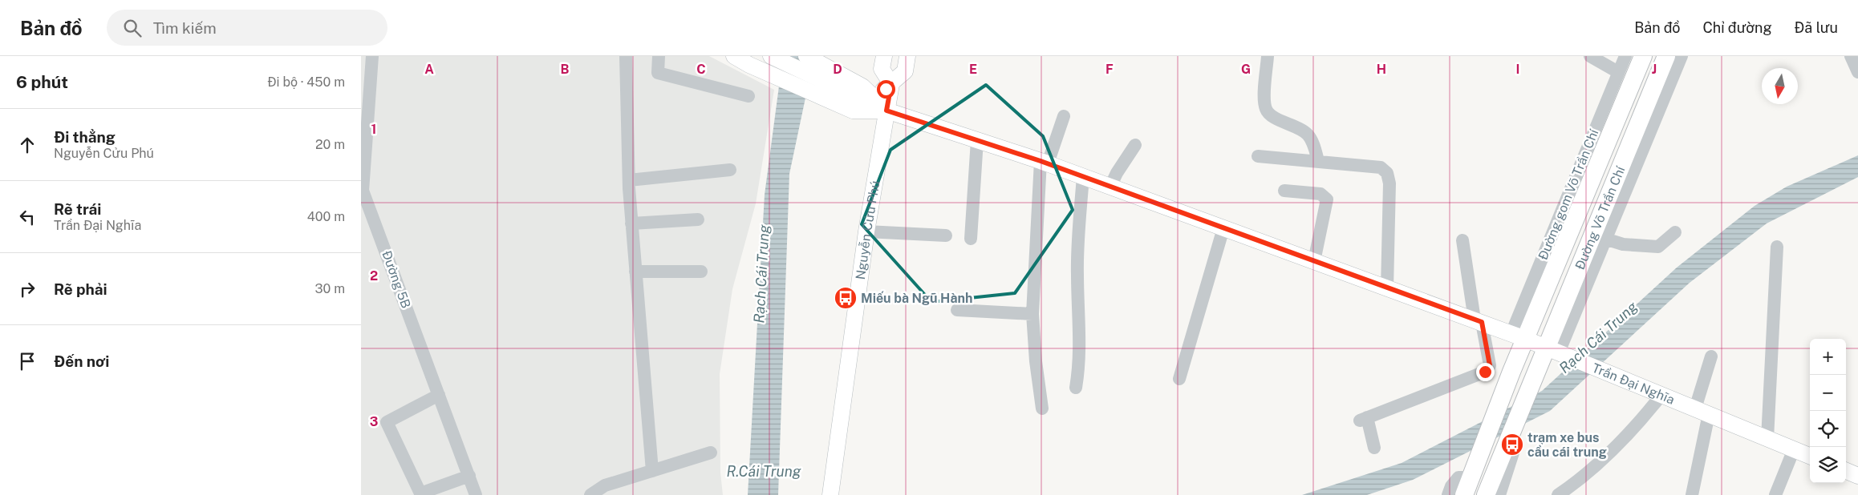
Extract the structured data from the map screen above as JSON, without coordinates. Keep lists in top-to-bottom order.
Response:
{
  "streets": {
    "highway": ["Đường Võ Trần Chí"],
    "main road": ["Nguyễn Cửu Phú", "Trần Đại Nghĩa"],
    "street": ["Đường gom Võ Trần Chí", "Đường 5B"]
  },
  "crossings": [
    ["Đường gom Võ Trần Chí", "Đường Võ Trần Chí"],
    ["Đường gom Võ Trần Chí", "Trần Đại Nghĩa"],
    ["Đường Võ Trần Chí", "Trần Đại Nghĩa"],
    ["Nguyễn Cửu Phú", "Trần Đại Nghĩa"]
  ],
  "water": ["Rạch Cái Trung", "R.Cái Trung"],
  "places": {
    "bus stop": ["Miếu bà Ngũ Hành", "trạm xe bus cầu cái trung"]
  },
  "north": "bottom",
  "page": {
    "header": "Bản đồ",
    "search": "Tìm kiếm",
    "nav": ["Bản đồ", "Chỉ đường", "Đã lưu"],
    "heading": ["6 phút", "Đi bộ · 450 m"],
    "list": [
      ["Đi thẳng", "Nguyễn Cửu Phú", "20 m"],
      ["Rẽ trái", "Trần Đại Nghĩa", "400 m"],
      ["Rẽ phải", "30 m"],
      "Đến nơi"
    ],
    "map_buttons": ["+", "−"]
  },
  "grid": {
    "columns": [
      "A",
      "B",
      "C",
      "D",
      "E",
      "F",
      "G",
      "H",
      "I",
      "J"
    ],
    "rows": ["1", "2", "3"]
  }
}
